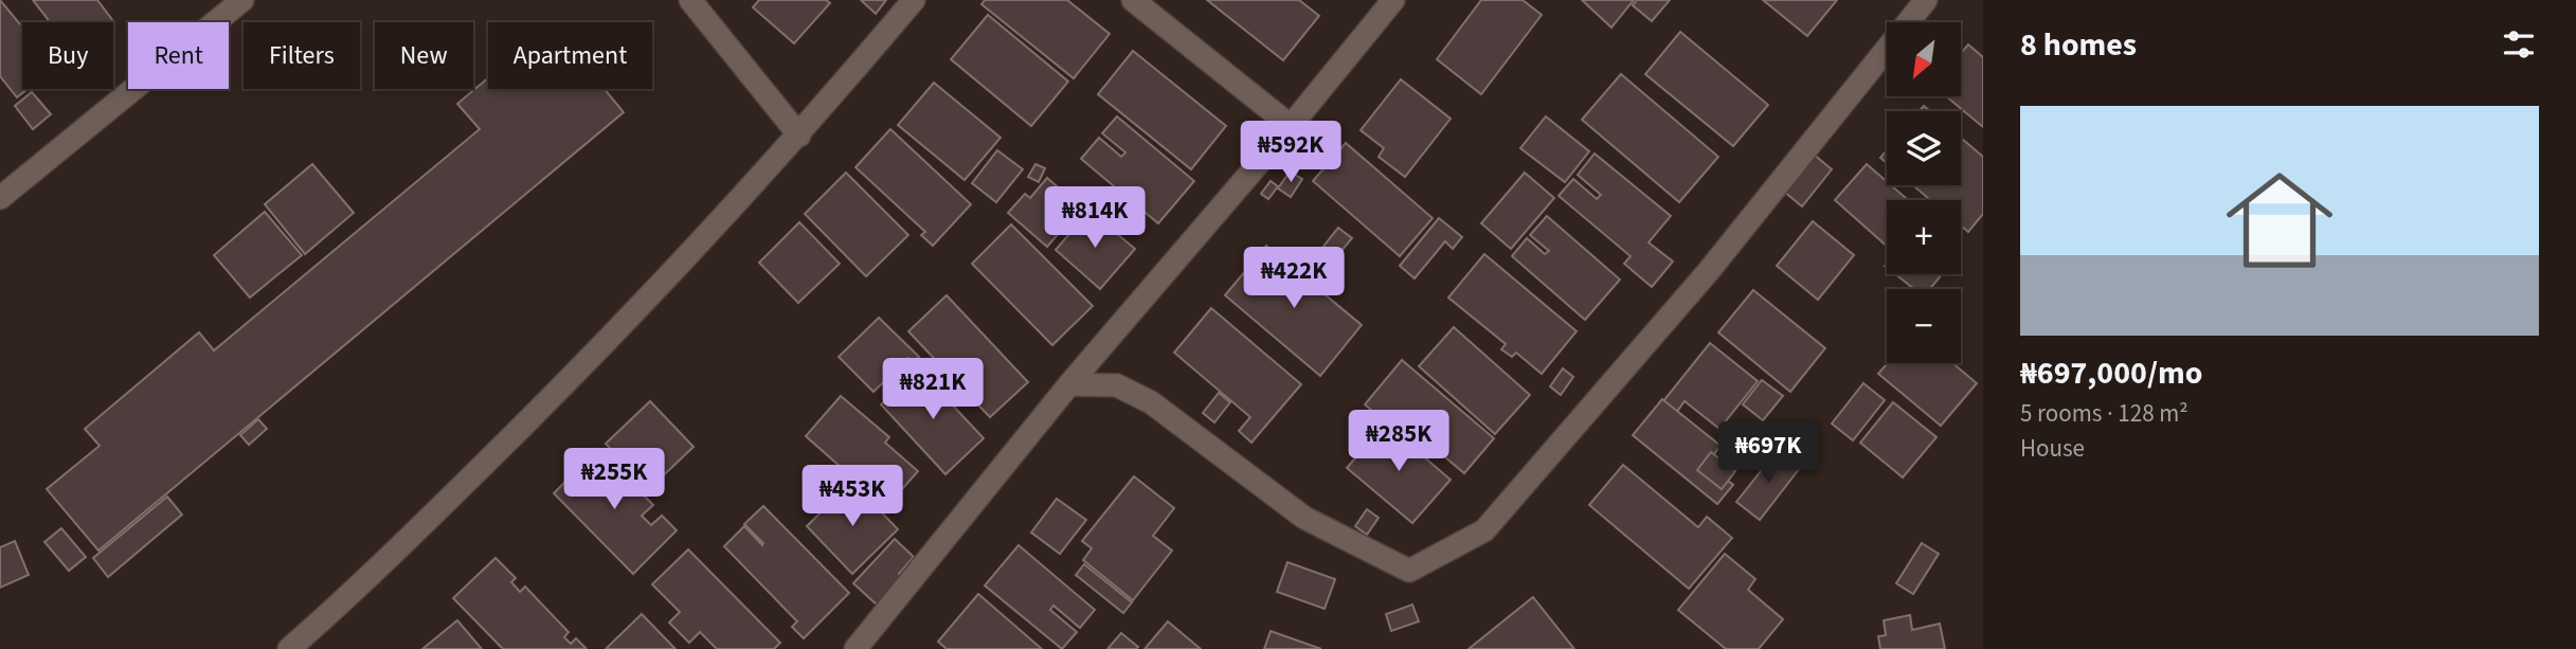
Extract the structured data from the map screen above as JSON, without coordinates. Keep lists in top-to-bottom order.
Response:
{
  "north": "bottom left",
  "page": {
    "heading": "8 homes",
    "map_buttons": ["+", "−"],
    "chip": [
      "Buy",
      "Rent",
      "Filters",
      "New",
      "Apartment"
    ],
    "list": [
      {
        "name": "₦697,000/mo",
        "note": "5 rooms · 128 m² · House"
      }
    ],
    "price": [
      "₦592K",
      "₦814K",
      "₦422K",
      "₦821K",
      "₦285K",
      "₦697K",
      "₦255K",
      "₦453K"
    ]
  }
}
